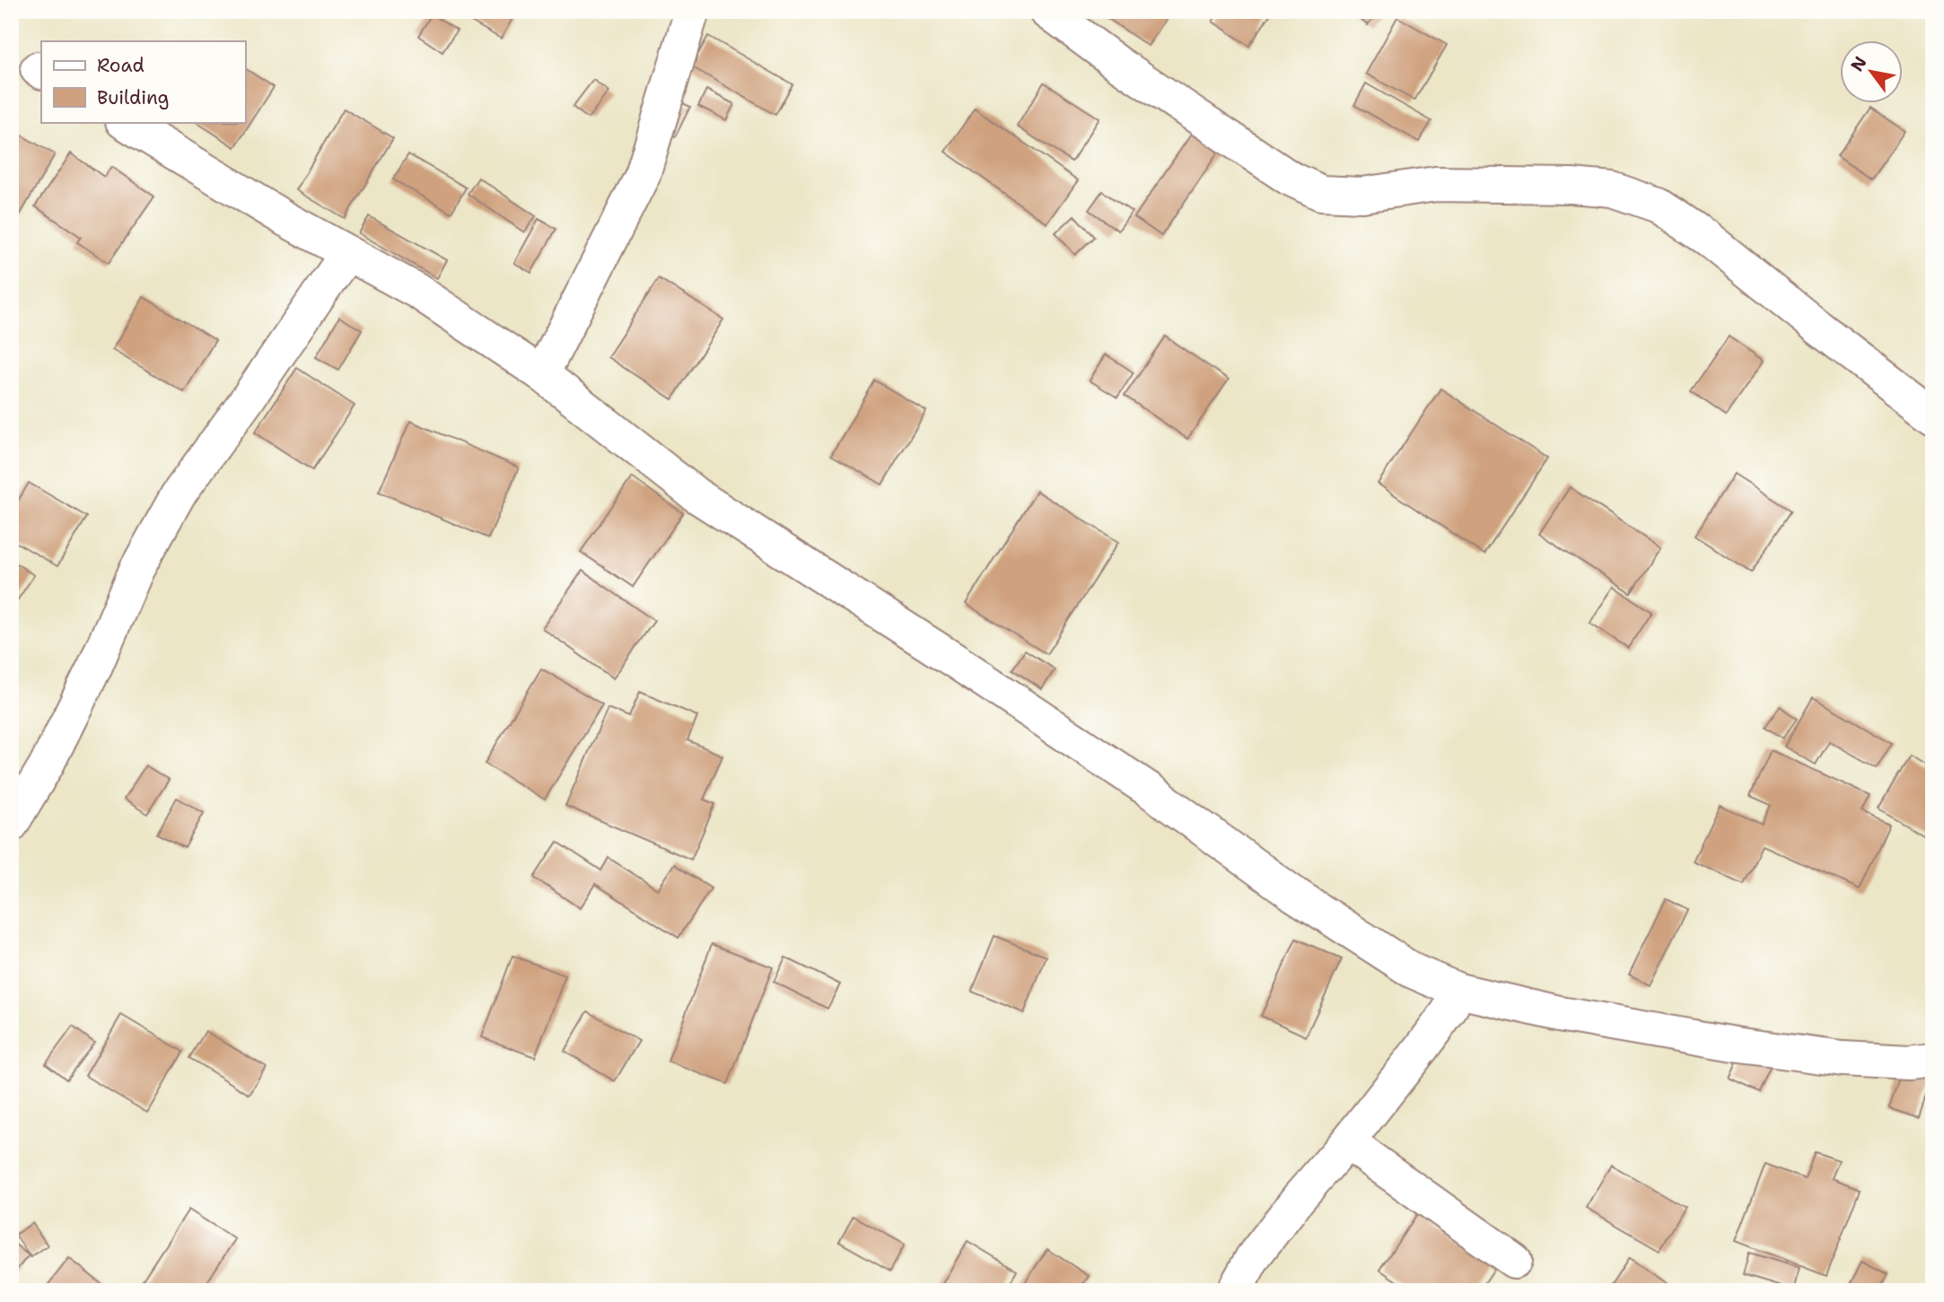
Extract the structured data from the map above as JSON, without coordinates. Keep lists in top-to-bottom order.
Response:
{
  "legend": ["Road", "Building"],
  "north": "top left"
}
